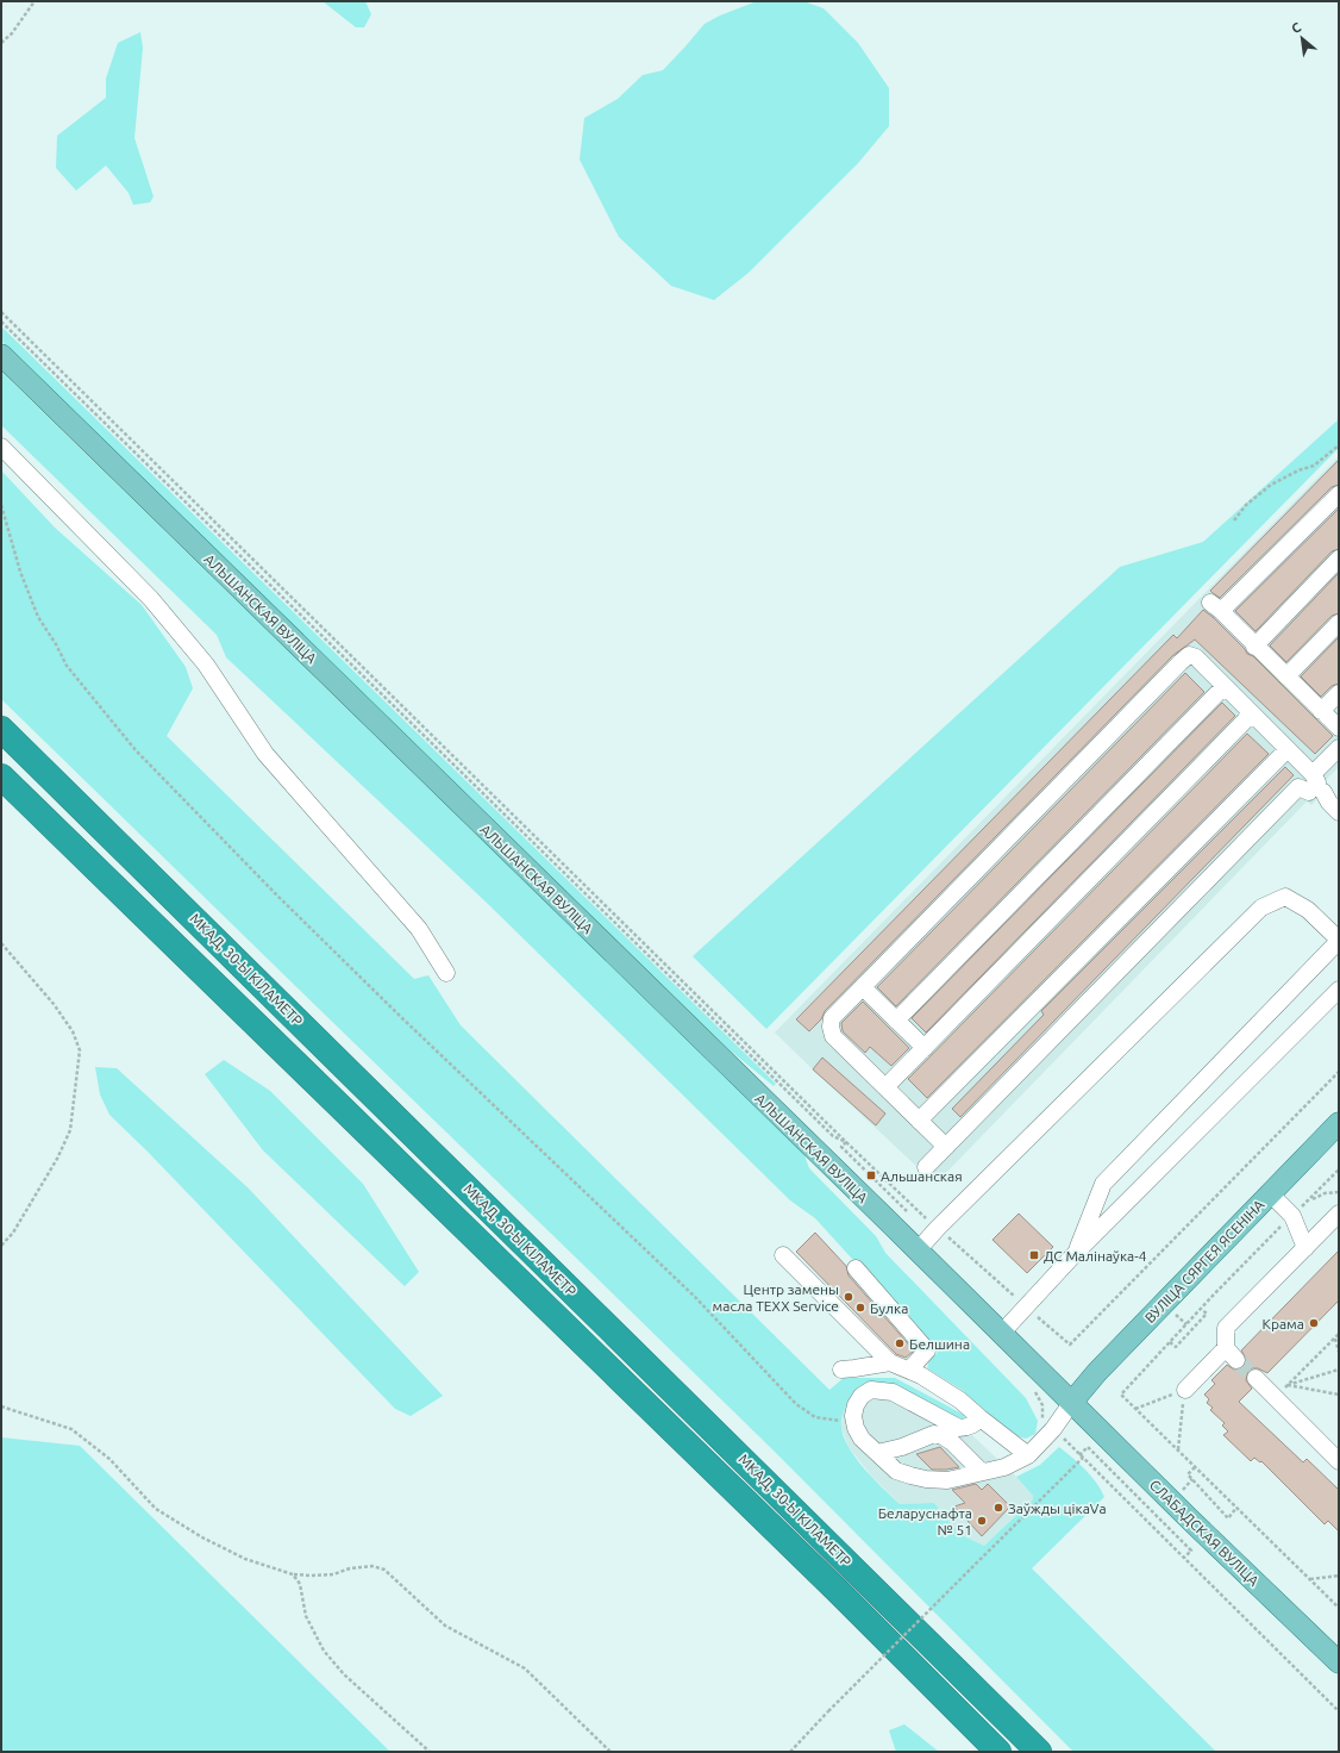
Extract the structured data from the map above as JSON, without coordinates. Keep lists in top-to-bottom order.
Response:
{
  "streets": {
    "highway": ["МКАД, 30-Ы КІЛАМЕТР"],
    "main road": ["АЛЬШАНСКАЯ ВУЛІЦА", "ВУЛІЦА СЯРГЕЯ ЯСЕНІНА", "СЛАБАДСКАЯ ВУЛІЦА"]
  },
  "crossings": [
    ["АЛЬШАНСКАЯ ВУЛІЦА", "ВУЛІЦА СЯРГЕЯ ЯСЕНІНА"],
    ["АЛЬШАНСКАЯ ВУЛІЦА", "СЛАБАДСКАЯ ВУЛІЦА"],
    ["ВУЛІЦА СЯРГЕЯ ЯСЕНІНА", "СЛАБАДСКАЯ ВУЛІЦА"]
  ],
  "places": {
    "transit": ["Альшанская", "ДС Малінаўка-4"],
    "other": [
      "Центр замены масла TEXX Service",
      "Булка",
      "Крама",
      "Белшина",
      "Заўжды цікаVа",
      "Беларуснафта № 51"
    ]
  },
  "north": "top left"
}
